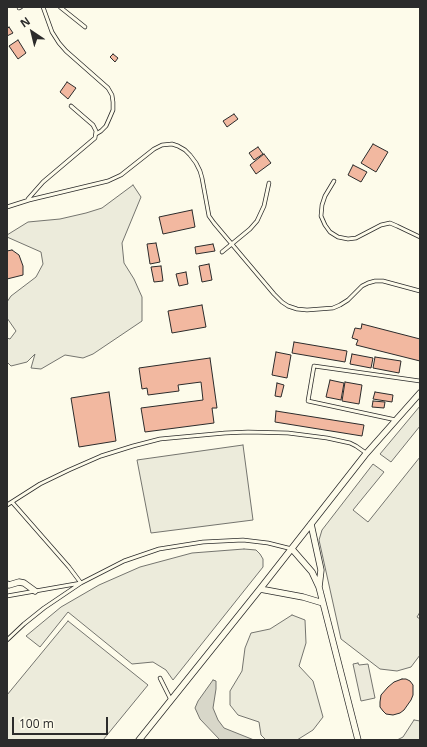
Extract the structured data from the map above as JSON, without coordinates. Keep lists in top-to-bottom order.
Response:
{
  "scale_bar": "100 m",
  "north": "top left"
}
